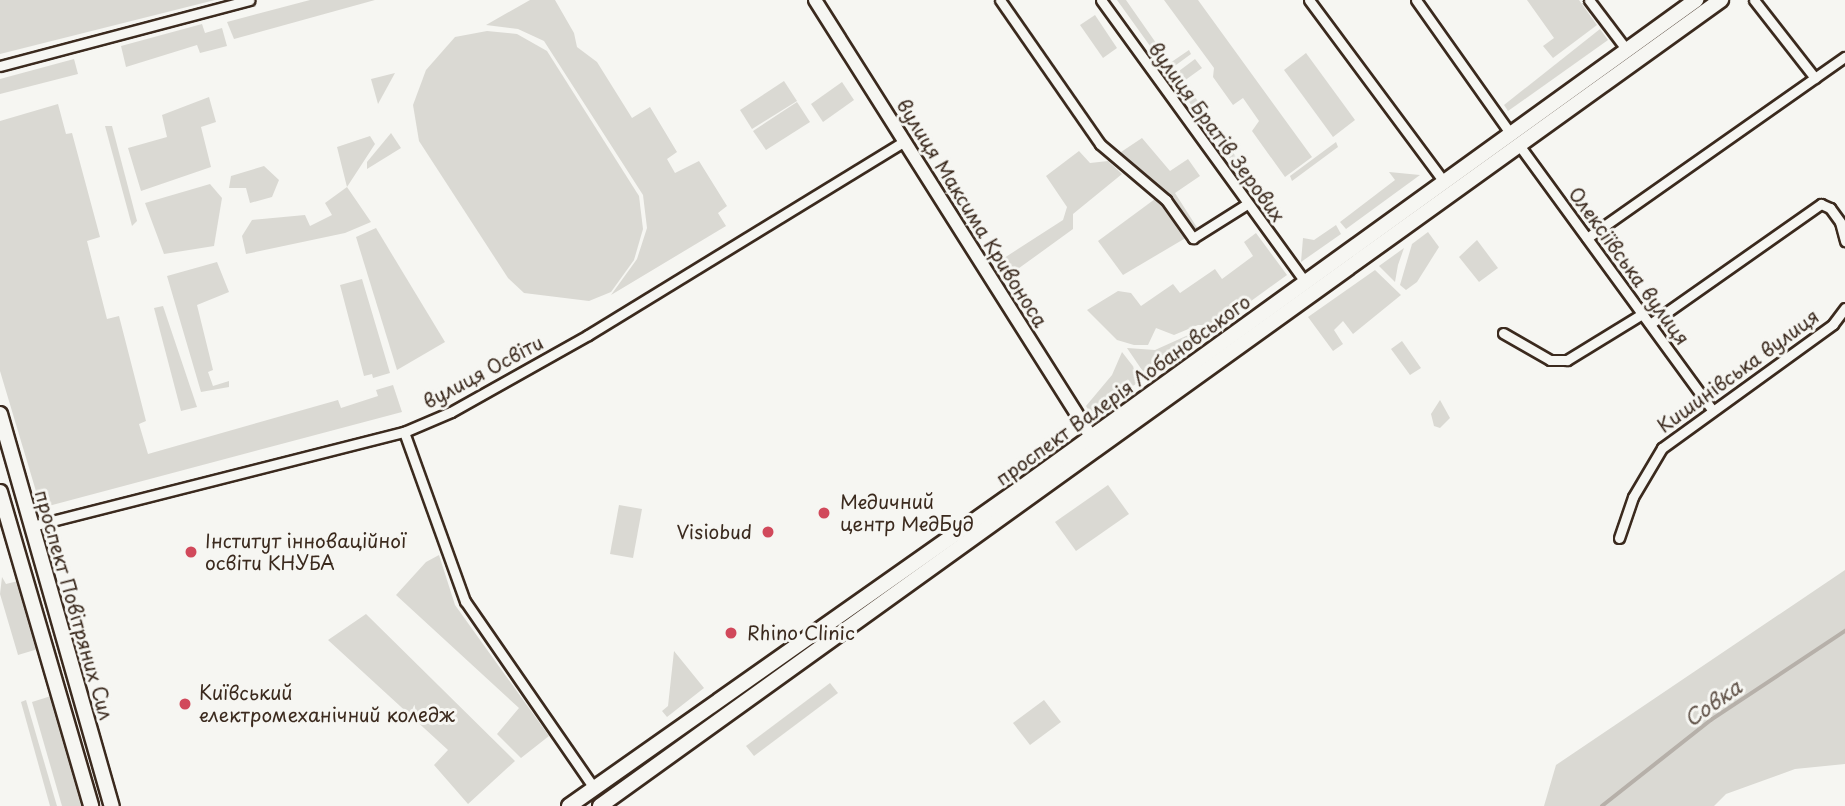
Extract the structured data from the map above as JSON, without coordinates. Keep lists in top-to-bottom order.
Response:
{
  "streets": {
    "main road": ["проспект Валерія Лобановського", "проспект Повітряних Сил"],
    "street": [
      "вулиця Братів Зерових",
      "вулиця Максима Кривоноса",
      "Олексіївська вулиця",
      "Кишинівська вулиця",
      "вулиця Освіти"
    ]
  },
  "crossings": [
    ["вулиця Братів Зерових", "проспект Валерія Лобановського"],
    ["вулиця Максима Кривоноса", "вулиця Освіти"],
    ["вулиця Максима Кривоноса", "проспект Валерія Лобановського"],
    ["Олексіївська вулиця", "Кишинівська вулиця"],
    ["Олексіївська вулиця", "проспект Валерія Лобановського"],
    ["вулиця Освіти", "проспект Повітряних Сил"]
  ],
  "water": ["Совка"],
  "places": [
    "Медичний центр МедБуд",
    "Visiobud",
    "Інститут інноваційної освіти КНУБА",
    "Rhino Clinic",
    "Київський електромеханічний коледж"
  ]
}
